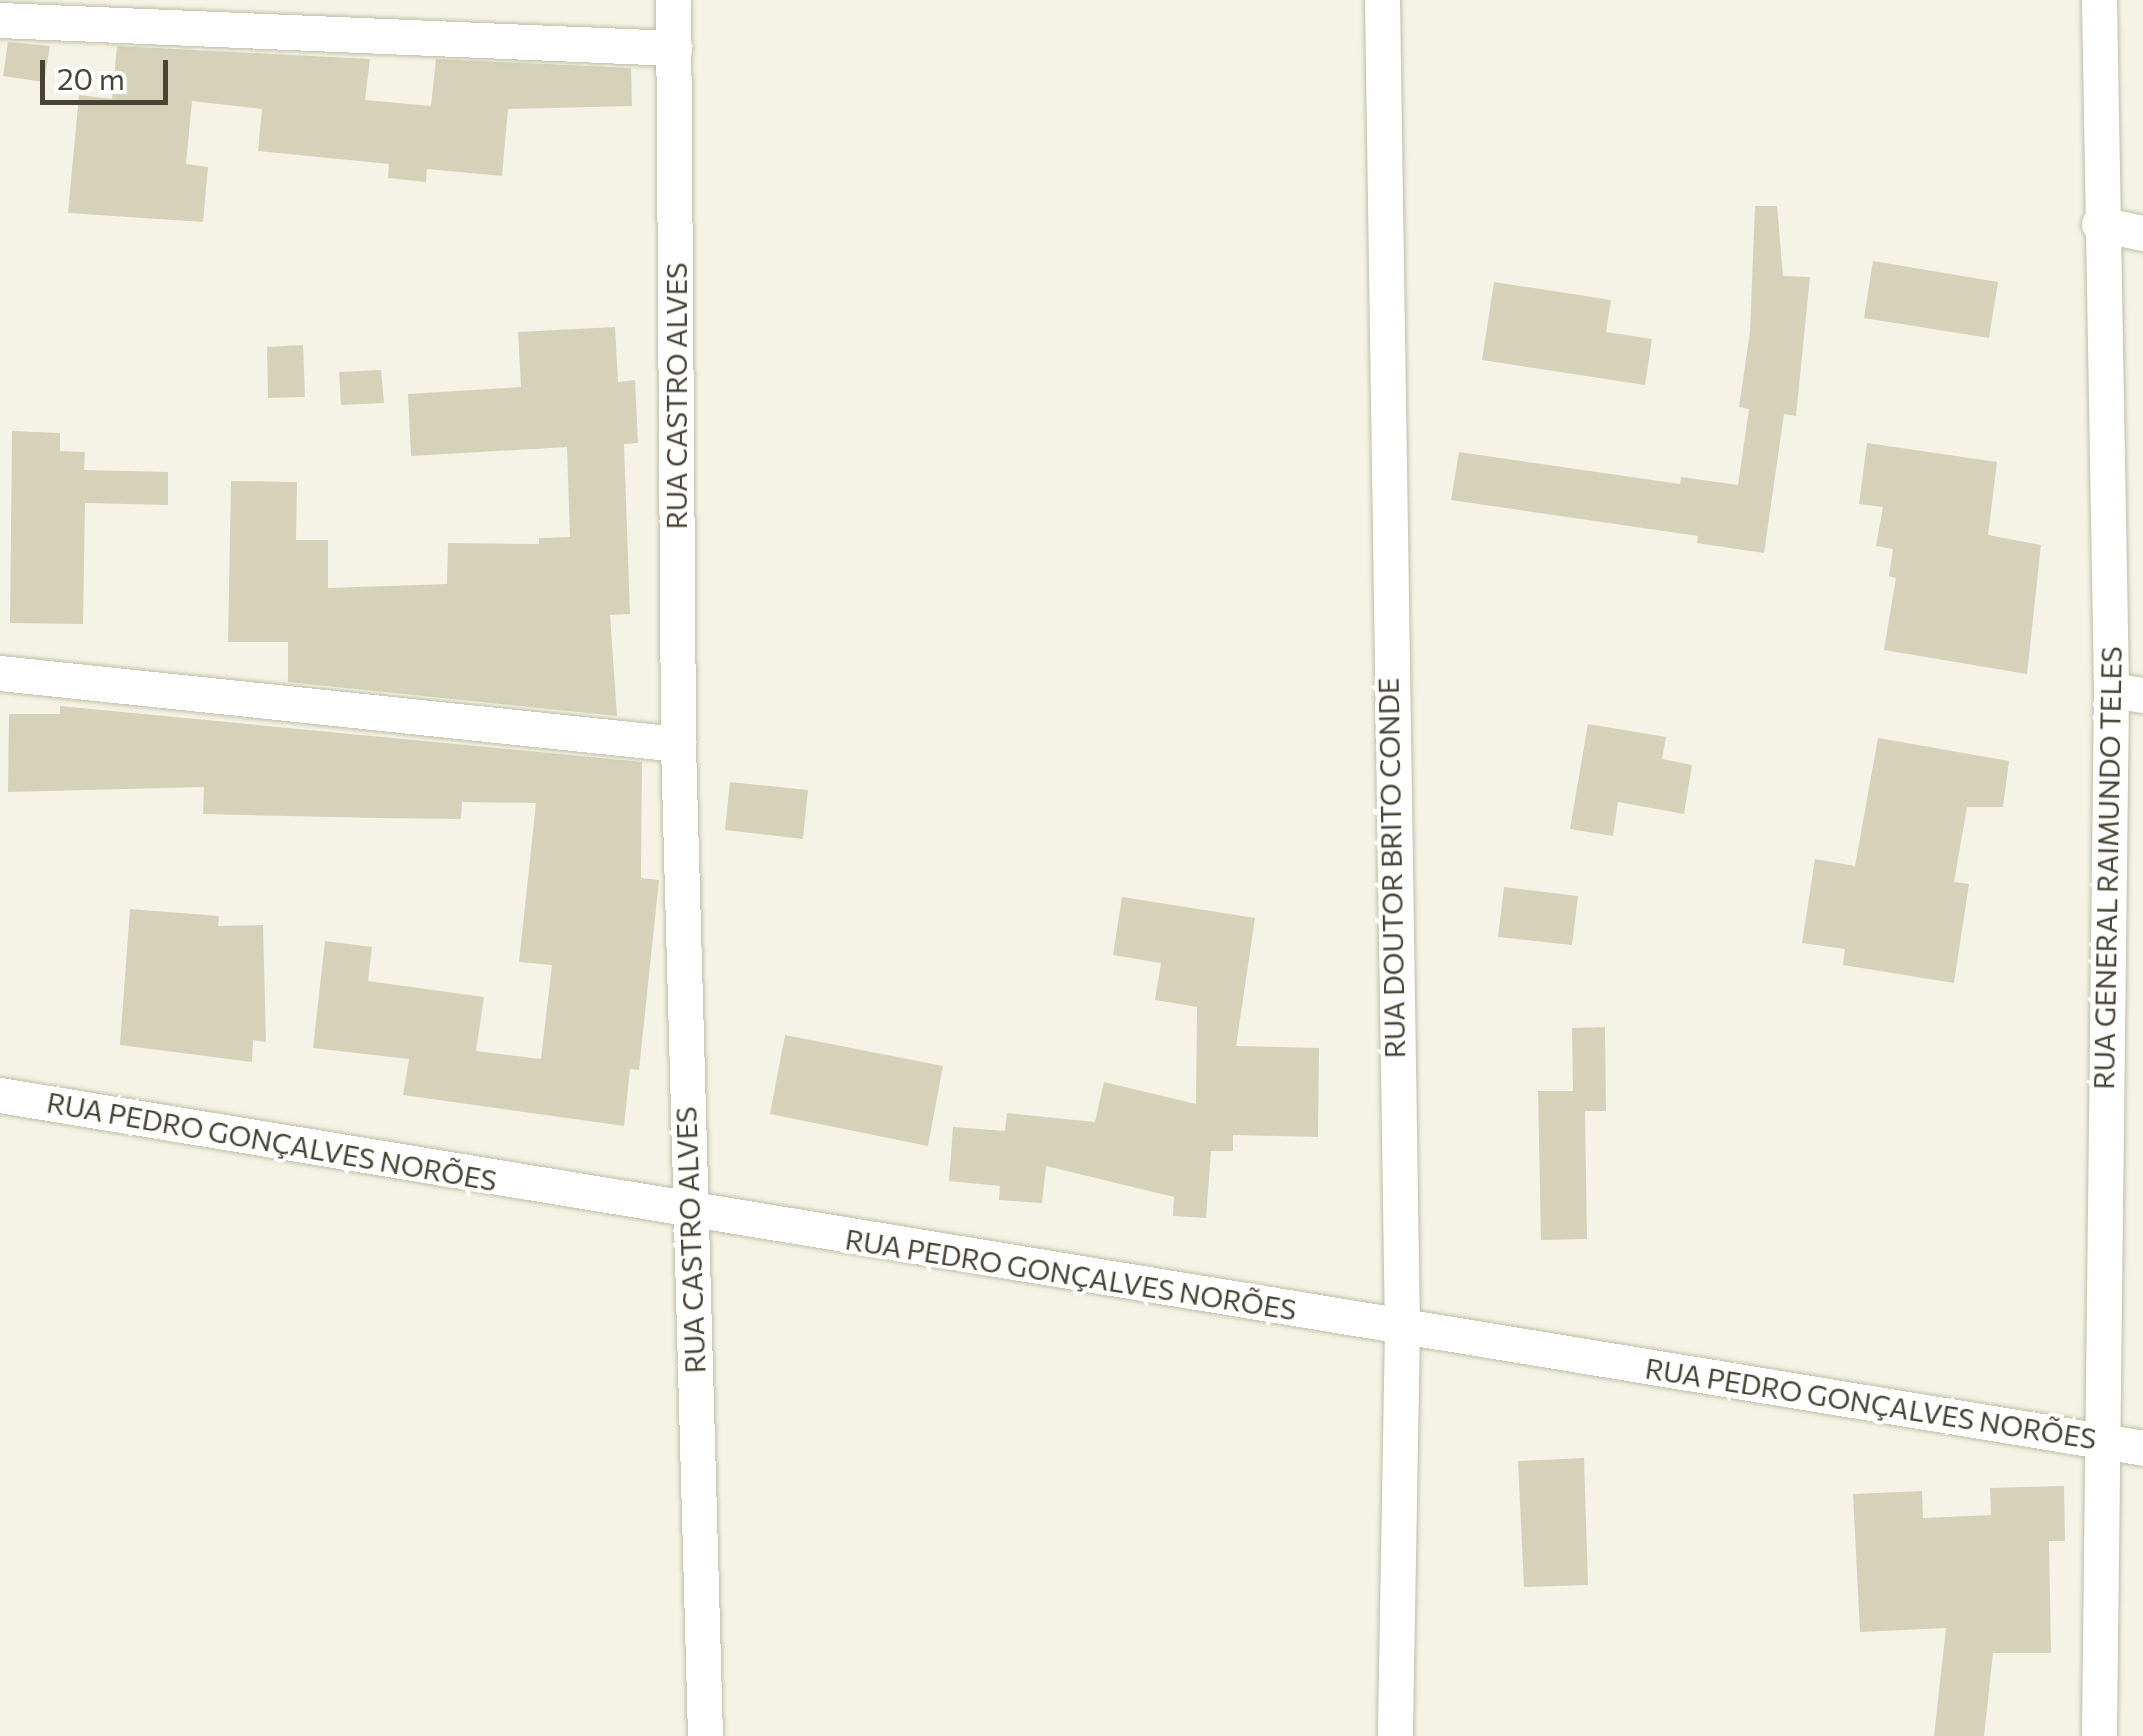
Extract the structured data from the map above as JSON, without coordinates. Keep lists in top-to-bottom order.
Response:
{
  "streets": {
    "street": [
      "RUA CASTRO ALVES",
      "RUA DOUTOR BRITO CONDE",
      "RUA GENERAL RAIMUNDO TELES",
      "RUA PEDRO GONÇALVES NORÕES"
    ]
  },
  "crossings": [
    ["RUA CASTRO ALVES", "RUA PEDRO GONÇALVES NORÕES"],
    ["RUA DOUTOR BRITO CONDE", "RUA PEDRO GONÇALVES NORÕES"],
    ["RUA GENERAL RAIMUNDO TELES", "RUA PEDRO GONÇALVES NORÕES"]
  ],
  "scale_bar": "20 m"
}
